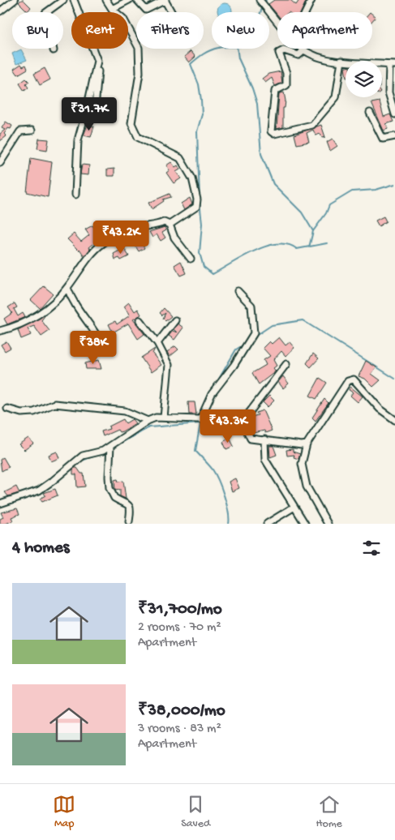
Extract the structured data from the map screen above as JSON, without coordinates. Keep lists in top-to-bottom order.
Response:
{
  "page": {
    "chip": [
      "Buy",
      "Rent",
      "Filters",
      "New",
      "Apartment"
    ],
    "price": [
      "₹31.7K",
      "₹43.2K",
      "₹38K",
      "₹43.3K"
    ],
    "heading": "4 homes",
    "list": [
      {
        "name": "₹31,700/mo",
        "note": "2 rooms · 70 m² · Apartment"
      },
      {
        "name": "₹38,000/mo",
        "note": "3 rooms · 83 m² · Apartment"
      }
    ],
    "tabs": ["Map", "Saved", "Home"]
  }
}
